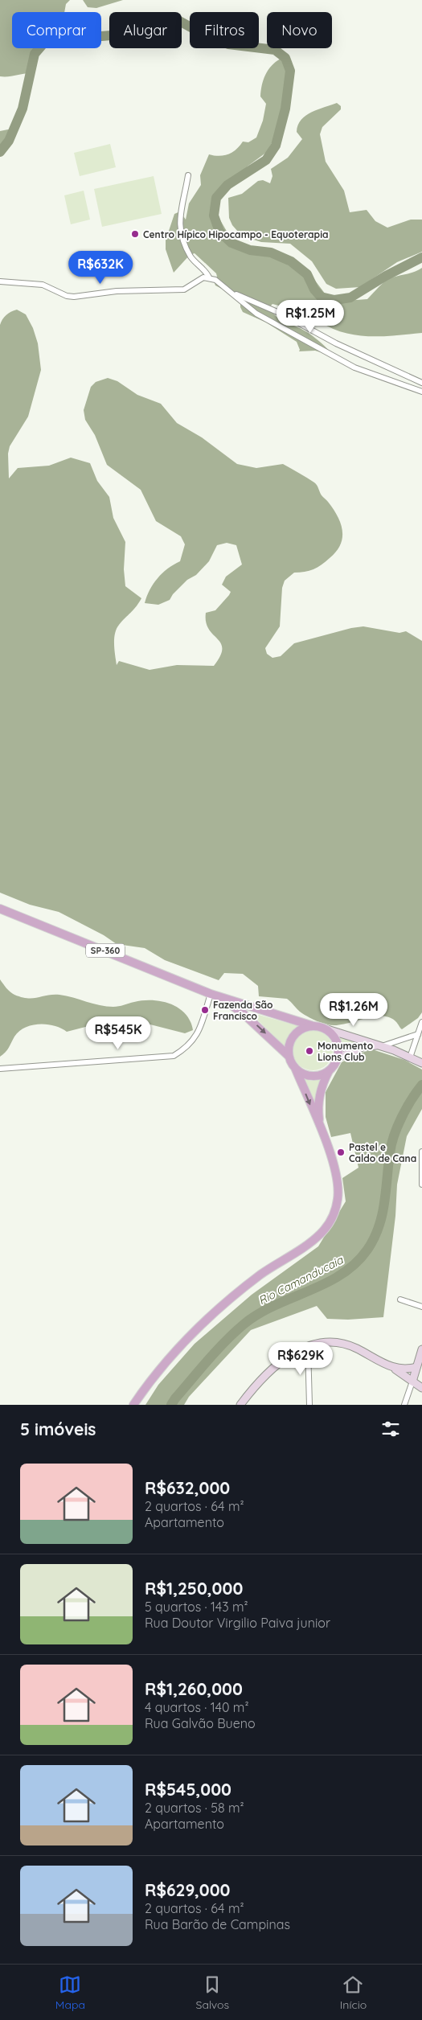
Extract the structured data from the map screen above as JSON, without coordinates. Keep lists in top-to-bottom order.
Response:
{
  "streets": {
    "main road": ["SP-360"]
  },
  "water": ["Rio Camanducaia"],
  "places": [
    "Centro Hípico Hipocampo - Equoterapia",
    "Fazenda São Francisco",
    "Monumento Lions Club",
    "Pastel e Caldo de Cana"
  ],
  "page": {
    "chip": [
      "Comprar",
      "Alugar",
      "Filtros",
      "Novo"
    ],
    "price": [
      "R$632K",
      "R$1.25M",
      "R$1.26M",
      "R$545K",
      "R$629K"
    ],
    "heading": "5 imóveis",
    "list": [
      {
        "name": "R$632,000",
        "note": "2 quartos · 64 m² · Apartamento"
      },
      {
        "name": "R$1,250,000",
        "note": "5 quartos · 143 m² · Rua Doutor Virgilio Paiva junior"
      },
      {
        "name": "R$1,260,000",
        "note": "4 quartos · 140 m² · Rua Galvão Bueno"
      },
      {
        "name": "R$545,000",
        "note": "2 quartos · 58 m² · Apartamento"
      },
      {
        "name": "R$629,000",
        "note": "2 quartos · 64 m² · Rua Barão de Campinas"
      }
    ],
    "tabs": ["Mapa", "Salvos", "Início"]
  }
}
